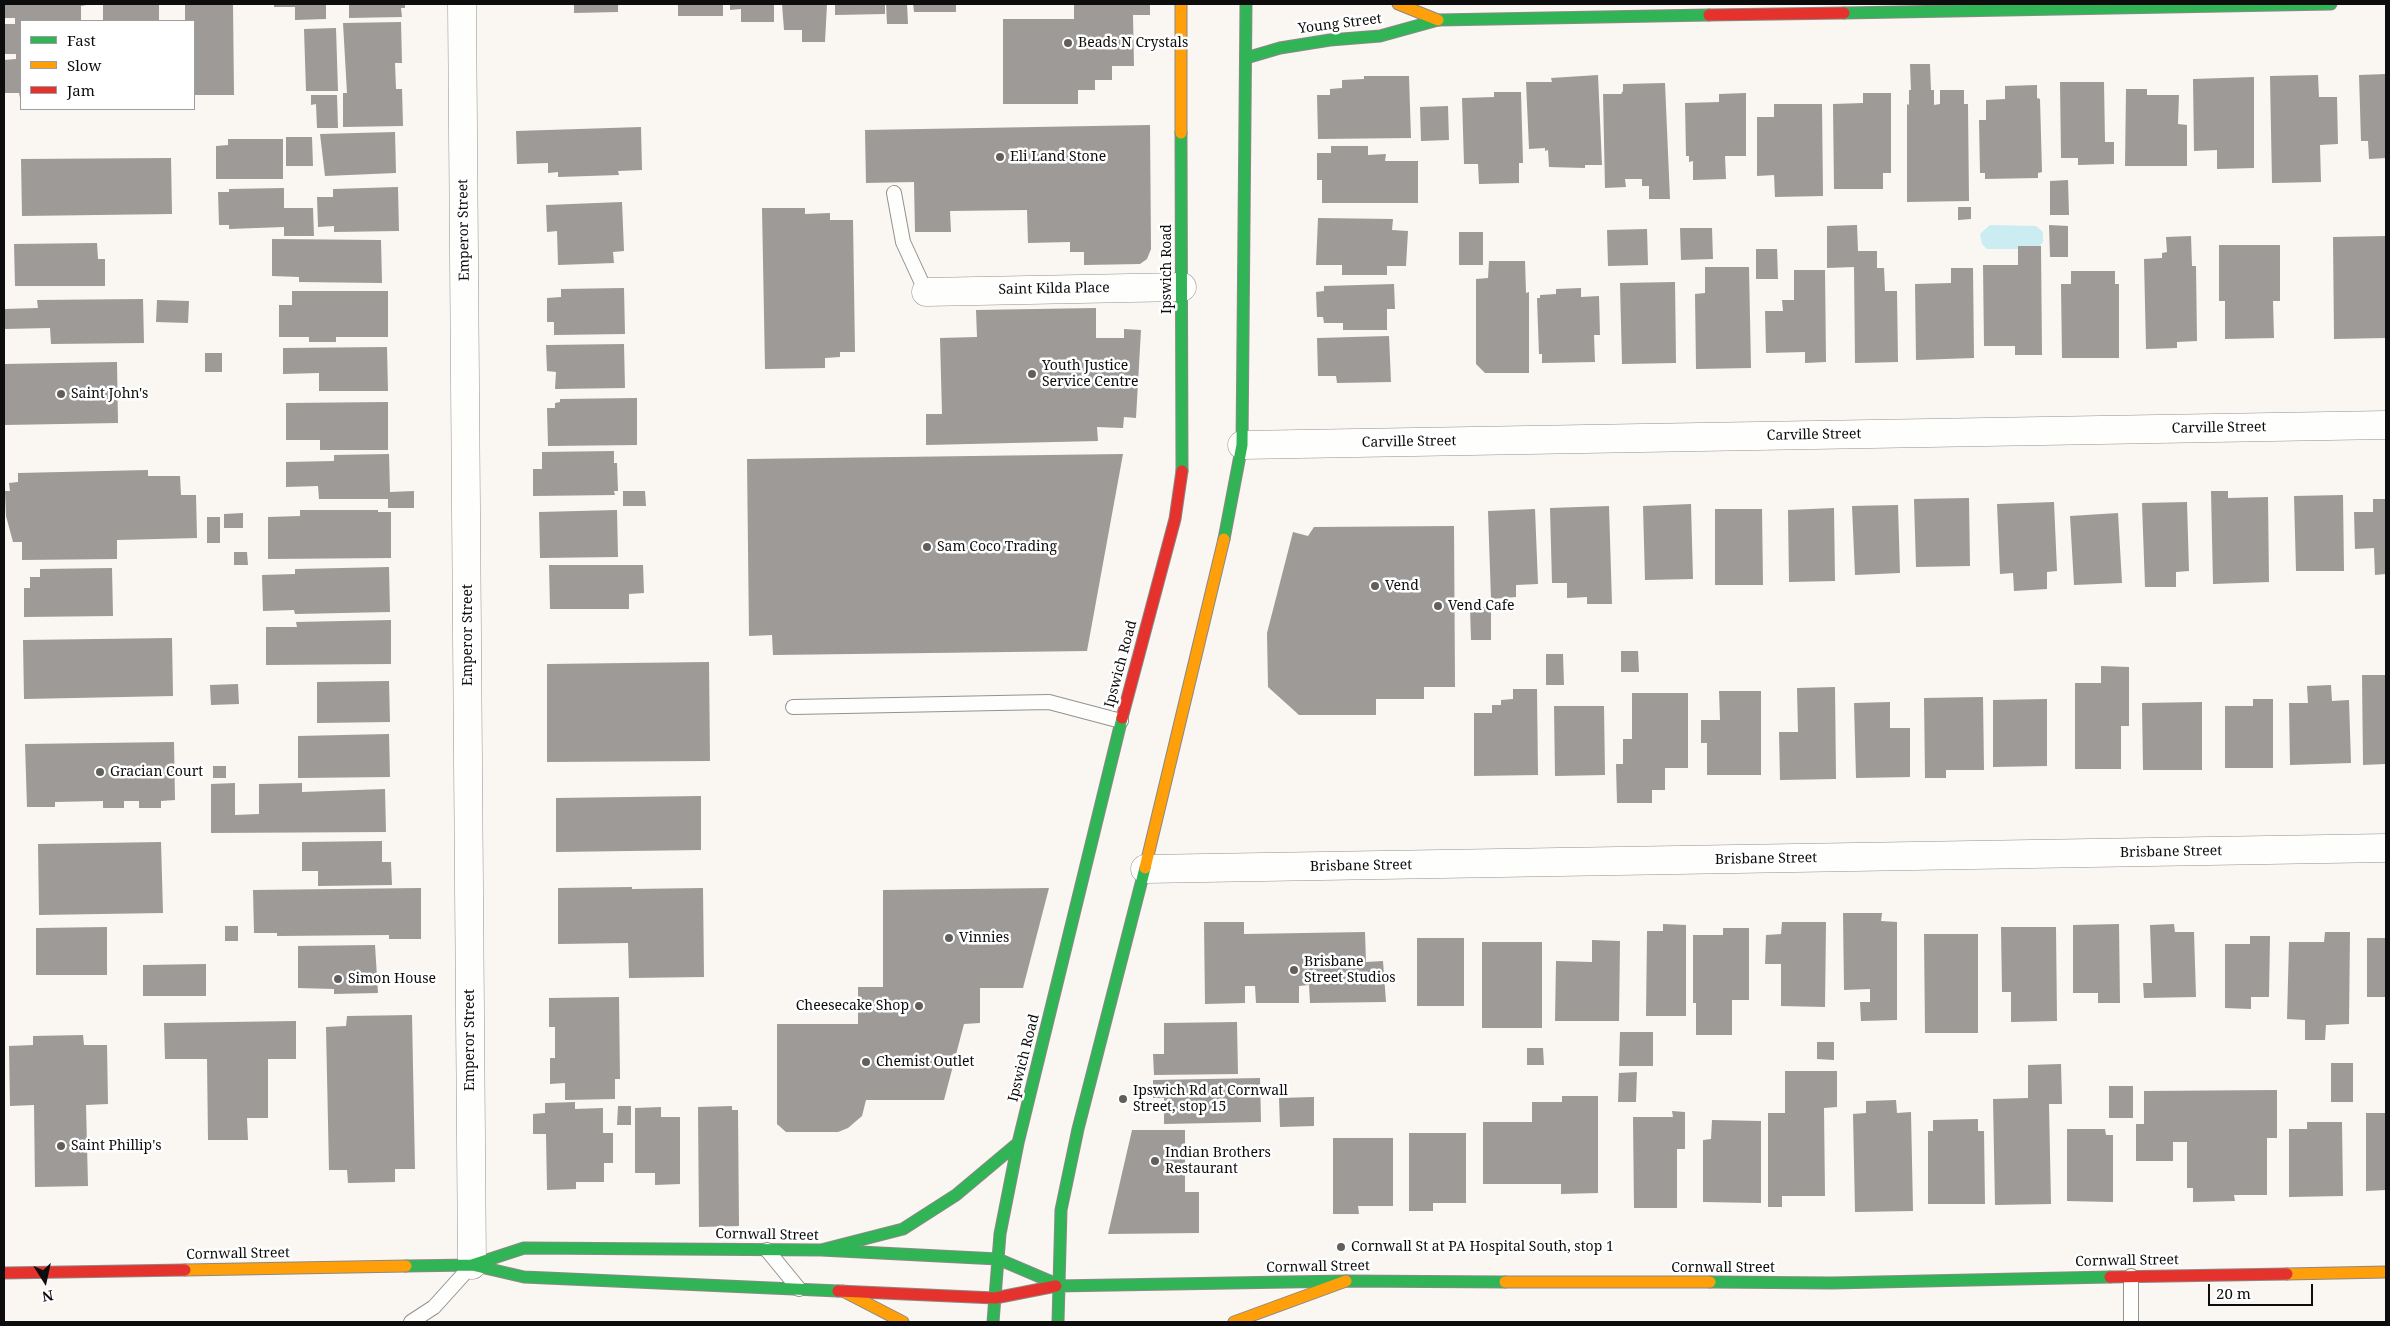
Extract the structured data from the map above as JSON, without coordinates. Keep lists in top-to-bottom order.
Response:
{
  "streets": {
    "main road": ["Young Street", "Ipswich Road", "Cornwall Street"],
    "street": [
      "Emperor Street",
      "Saint Kilda Place",
      "Carville Street",
      "Brisbane Street"
    ]
  },
  "crossings": [
    ["Emperor Street", "Cornwall Street"],
    ["Ipswich Road", "Saint Kilda Place"],
    ["Ipswich Road", "Cornwall Street"]
  ],
  "places": [
    "Beads N Crystals",
    "Eli Land Stone",
    "Youth Justice Service Centre",
    "Saint John's",
    "Sam Coco Trading",
    "Vend",
    "Vend Cafe",
    "Gracian Court",
    "Vinnies",
    "Brisbane Street Studios",
    "Simon House",
    "Cheesecake Shop",
    "Chemist Outlet",
    "Ipswich Rd at Cornwall Street, stop 15",
    "Saint Phillip's",
    "Indian Brothers Restaurant",
    "Cornwall St at PA Hospital South, stop 1"
  ],
  "legend": ["Fast", "Slow", "Jam"],
  "scale_bar": "20 m",
  "north": "bottom"
}
